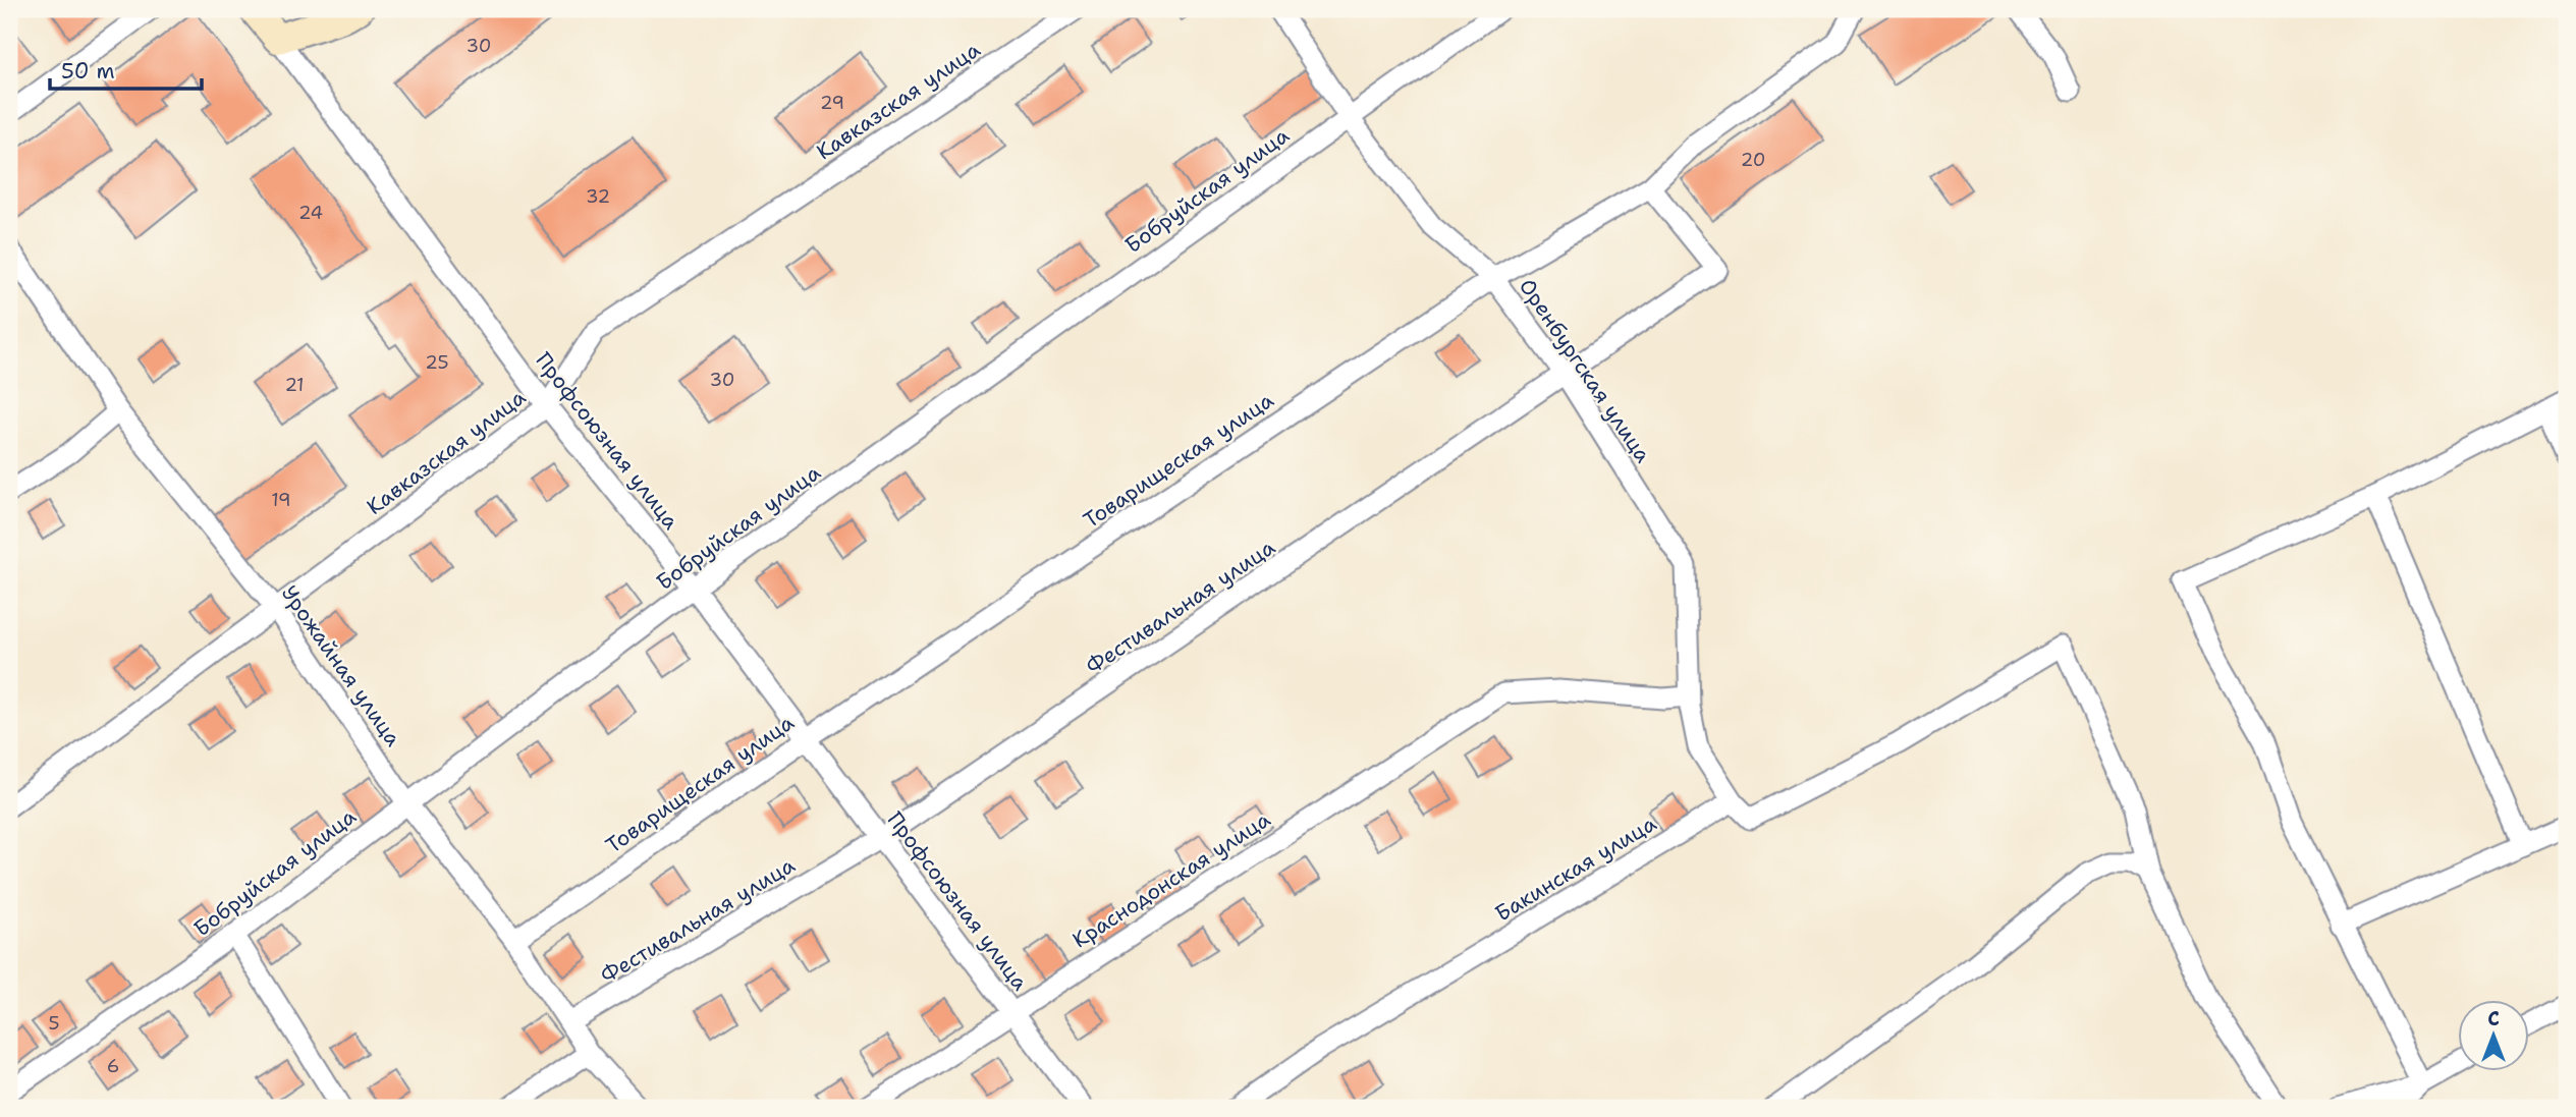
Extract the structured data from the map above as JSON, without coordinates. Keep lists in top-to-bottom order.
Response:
{
  "streets": {
    "street": [
      "Кавказская улица",
      "Бобруйская улица",
      "Оренбургская улица",
      "Профсоюзная улица",
      "Товарищеская улица",
      "Фестивальная улица",
      "Урожайная улица",
      "Бакинская улица",
      "Краснодонская улица"
    ]
  },
  "crossings": [
    ["Кавказская улица", "Профсоюзная улица"],
    ["Кавказская улица", "Урожайная улица"],
    ["Бобруйская улица", "Оренбургская улица"],
    ["Бобруйская улица", "Профсоюзная улица"],
    ["Бобруйская улица", "Урожайная улица"],
    ["Оренбургская улица", "Товарищеская улица"],
    ["Оренбургская улица", "Фестивальная улица"],
    ["Оренбургская улица", "Краснодонская улица"],
    ["Профсоюзная улица", "Товарищеская улица"],
    ["Профсоюзная улица", "Фестивальная улица"],
    ["Профсоюзная улица", "Краснодонская улица"],
    ["Товарищеская улица", "Фестивальная улица"],
    ["Товарищеская улица", "Урожайная улица"],
    ["Фестивальная улица", "Урожайная улица"]
  ],
  "house_numbers": [
    "30",
    "29",
    "20",
    "32",
    "24",
    "25",
    "30",
    "21",
    "19",
    "5",
    "6"
  ],
  "scale_bar": "50 m",
  "north": "top"
}
